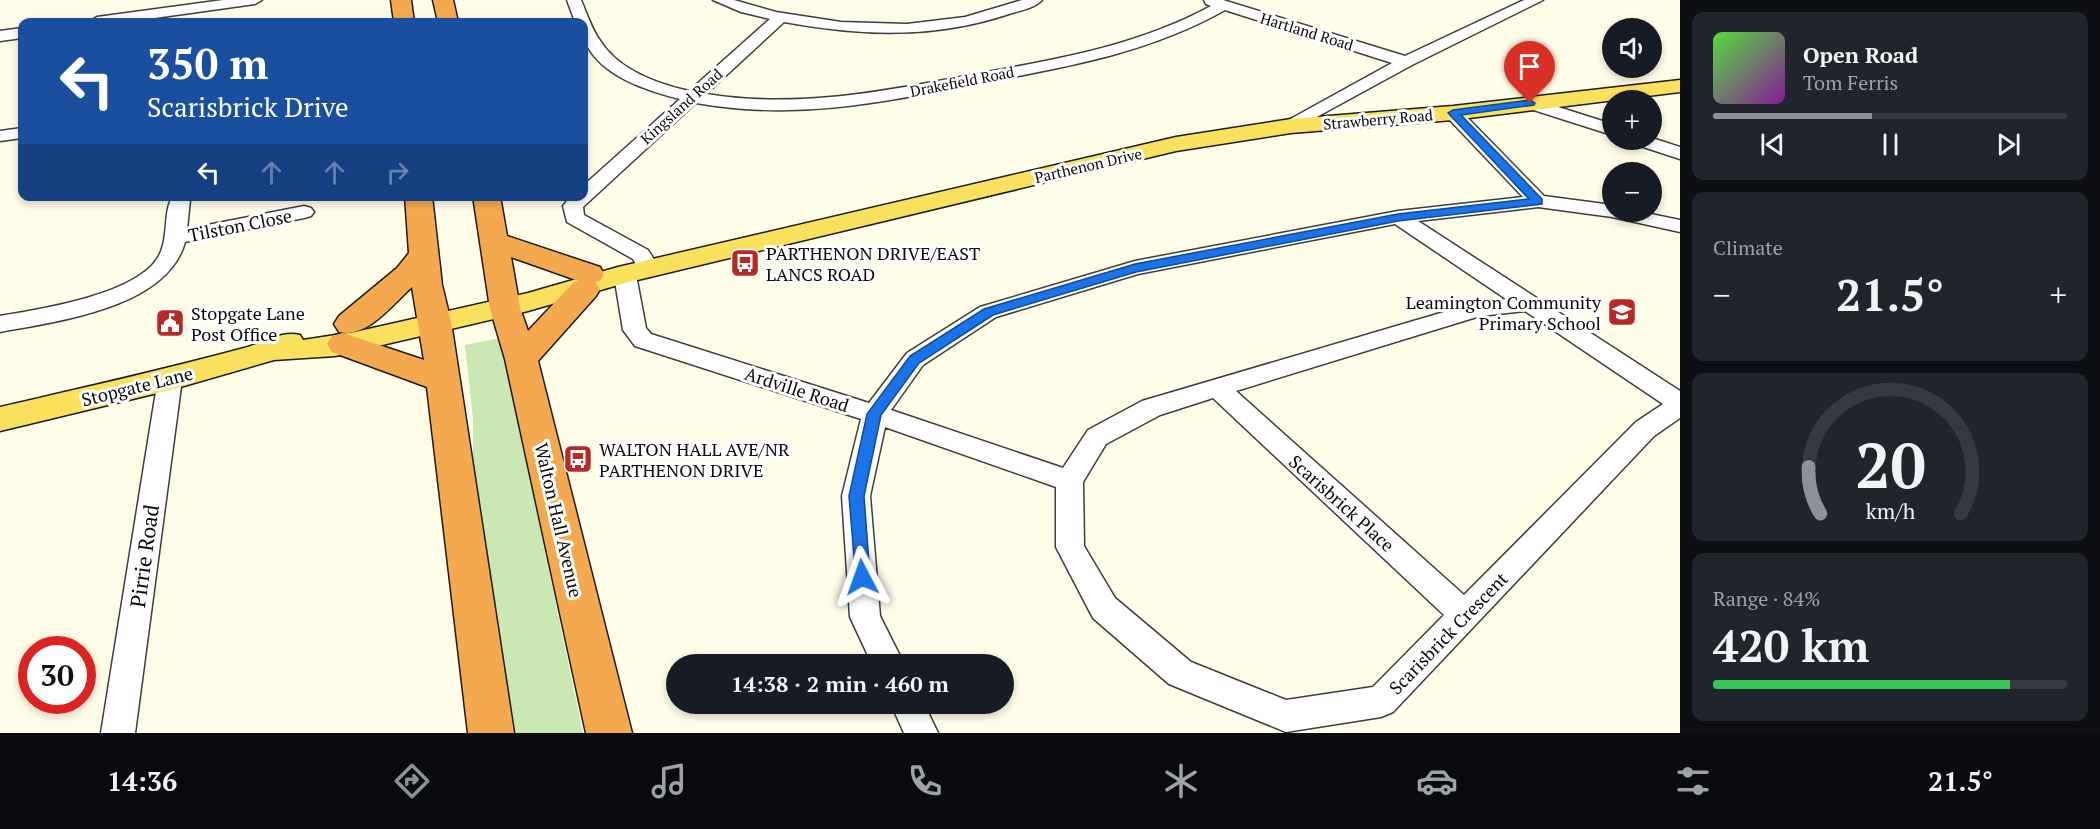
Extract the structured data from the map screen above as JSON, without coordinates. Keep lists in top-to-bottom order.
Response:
{
  "streets": {
    "highway": ["Walton Hall Avenue"],
    "main road": ["Strawberry Road", "Parthenon Drive", "Stopgate Lane"],
    "street": [
      "Hartland Road",
      "Drakefield Road",
      "Kingsland Road",
      "Tilston Close",
      "Ardville Road",
      "Scarisbrick Place",
      "Pirrie Road",
      "Scarisbrick Crescent"
    ]
  },
  "crossings": [
    ["Hartland Road", "Drakefield Road"],
    ["Hartland Road", "Parthenon Drive"],
    ["Drakefield Road", "Kingsland Road"],
    ["Strawberry Road", "Parthenon Drive"],
    ["Parthenon Drive", "Stopgate Lane"],
    ["Parthenon Drive", "Ardville Road"],
    ["Parthenon Drive", "Walton Hall Avenue"],
    ["Stopgate Lane", "Walton Hall Avenue"],
    ["Stopgate Lane", "Pirrie Road"],
    ["Ardville Road", "Scarisbrick Crescent"],
    ["Scarisbrick Place", "Scarisbrick Crescent"]
  ],
  "places": {
    "bus stop": ["PARTHENON DRIVE/EAST LANCS ROAD", "WALTON HALL AVE/NR PARTHENON DRIVE"],
    "school or university": ["Leamington Community Primary School"],
    "public building": ["Stopgate Lane Post Office"]
  },
  "page": {
    "map_buttons": ["+", "−"],
    "turn": ["350 m", "Scarisbrick Drive"],
    "song": ["Open Road", "Tom Ferris"],
    "tile": [
      "Climate",
      ["Range · 84%", "420 km"]
    ],
    "heat": ["−", "21.5°", "+"],
    "limit": "30",
    "trip": "14:38 · 2 min · 460 m",
    "tabs": ["14:36", "21.5°"],
    "gauge": ["20", "km/h"]
  }
}
